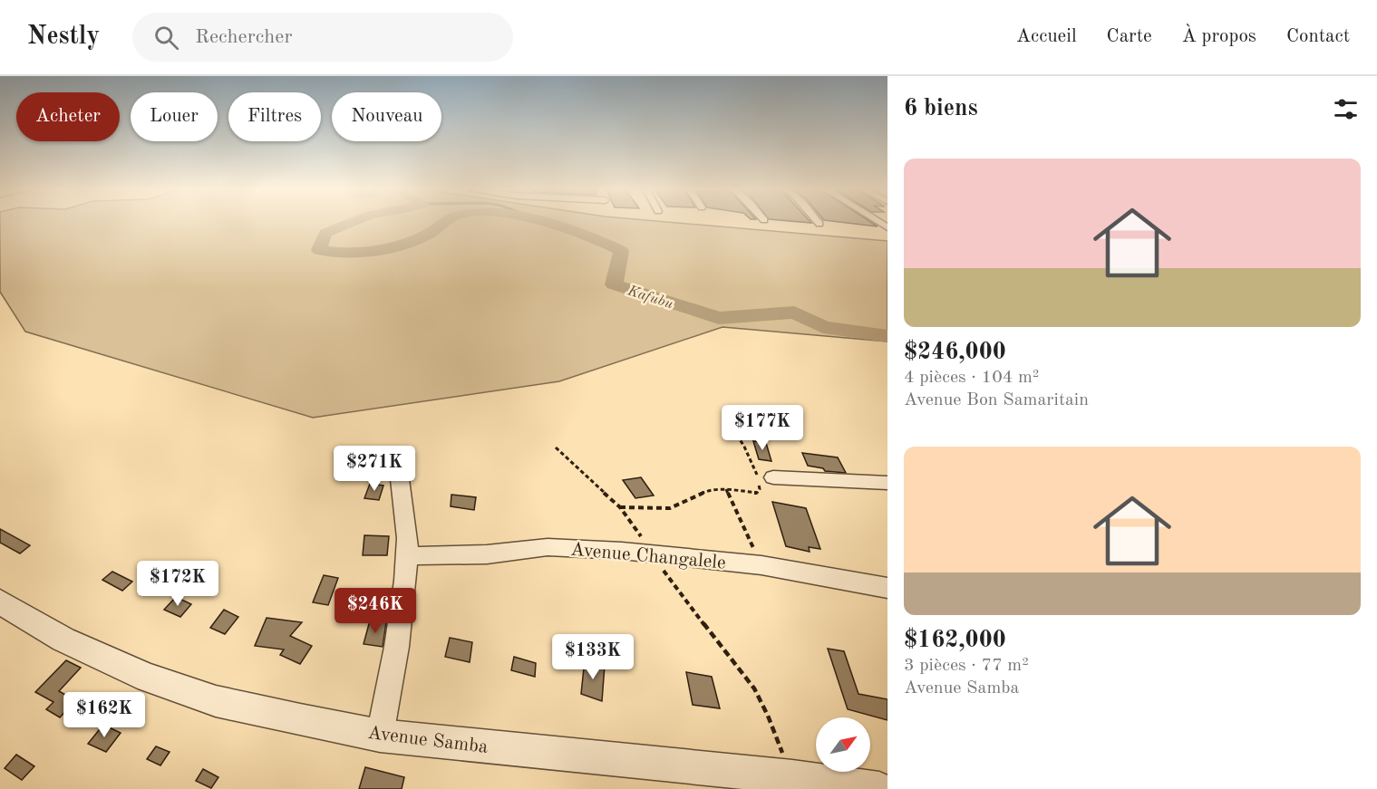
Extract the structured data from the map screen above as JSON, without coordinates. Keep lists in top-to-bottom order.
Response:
{
  "streets": {
    "street": ["Avenue Changalele", "Avenue Samba"]
  },
  "water": ["Kafubu"],
  "north": "top right",
  "page": {
    "header": "Nestly",
    "search": "Rechercher",
    "nav": [
      "Accueil",
      "Carte",
      "À propos",
      "Contact"
    ],
    "heading": "6 biens",
    "chip": [
      "Acheter",
      "Louer",
      "Filtres",
      "Nouveau"
    ],
    "list": [
      {
        "name": "$246,000",
        "note": "4 pièces · 104 m² · Avenue Bon Samaritain"
      },
      {
        "name": "$162,000",
        "note": "3 pièces · 77 m² · Avenue Samba"
      }
    ],
    "price": [
      "$177K",
      "$271K",
      "$172K",
      "$246K",
      "$133K",
      "$162K"
    ]
  }
}
